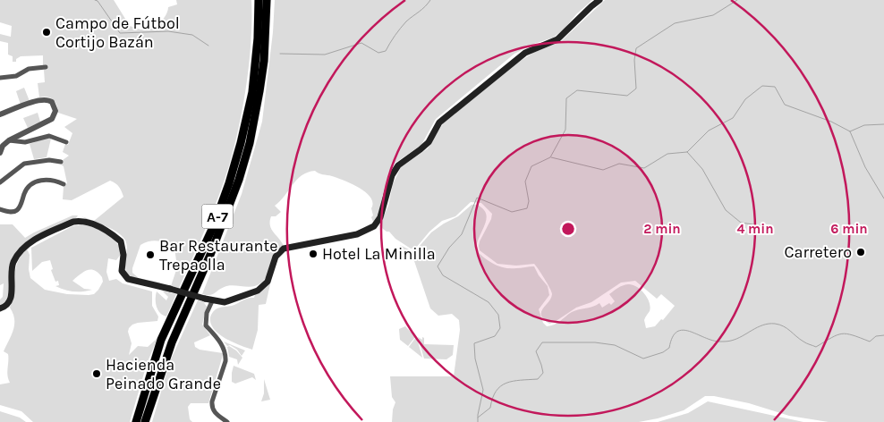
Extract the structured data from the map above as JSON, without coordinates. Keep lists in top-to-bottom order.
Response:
{
  "streets": {
    "highway": ["A-7"]
  },
  "places": [
    "Campo de Fútbol Cortijo Bazán",
    "Carretero",
    "Hotel La Minilla",
    "Bar Restaurante Trepaolla",
    "Hacienda Peinado Grande"
  ],
  "rings": ["2 min", "4 min", "6 min"]
}
